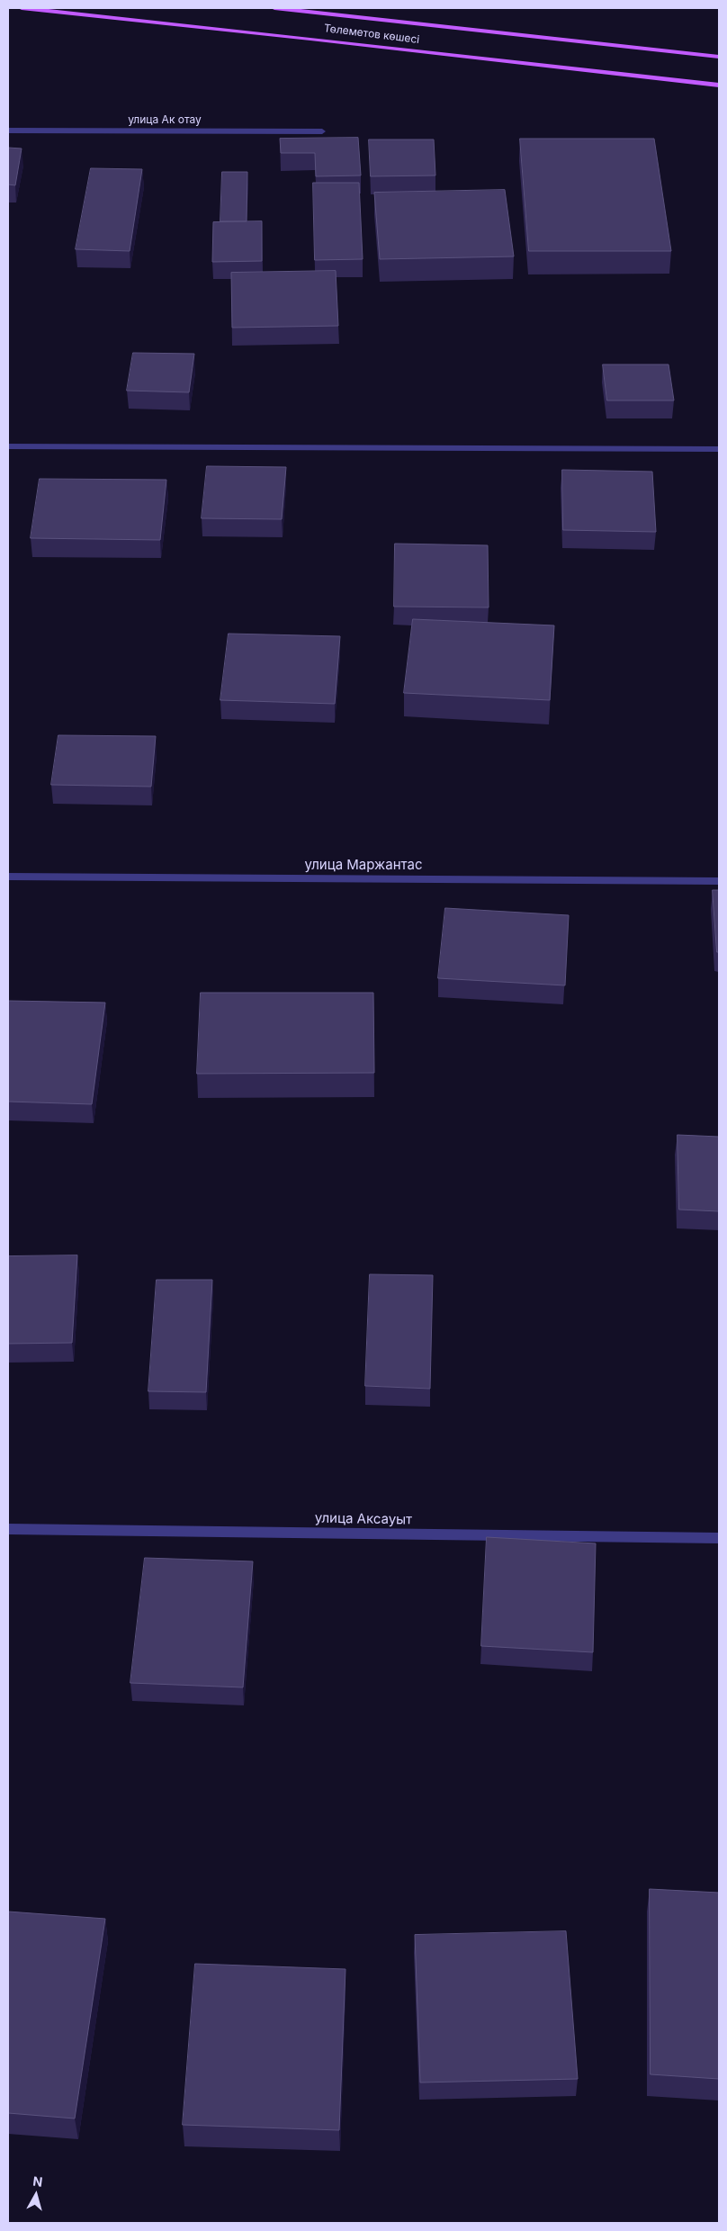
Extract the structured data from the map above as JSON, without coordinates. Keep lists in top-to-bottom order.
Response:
{
  "streets": {
    "main road": ["Төлеметов көшесі"],
    "street": ["улица Ак отау", "улица Маржантас", "улица Аксауыт"]
  },
  "north": "top"
}
